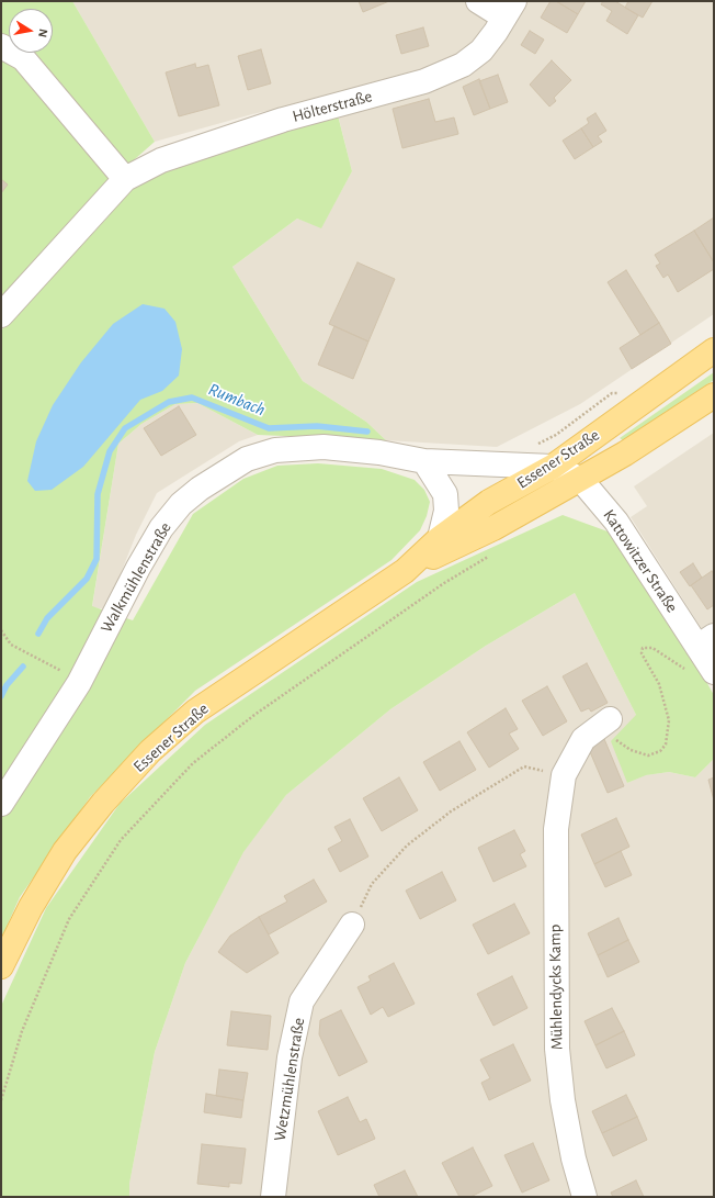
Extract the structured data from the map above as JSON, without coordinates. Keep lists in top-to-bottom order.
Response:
{
  "streets": {
    "main road": ["Essener Straße"],
    "street": [
      "Hölterstraße",
      "Kattowitzer Straße",
      "Walkmühlenstraße",
      "Mühlendycks Kamp",
      "Wetzmühlenstraße"
    ]
  },
  "crossings": [
    ["Essener Straße", "Kattowitzer Straße"],
    ["Essener Straße", "Walkmühlenstraße"],
    ["Kattowitzer Straße", "Walkmühlenstraße"]
  ],
  "water": ["Rumbach"],
  "north": "right"
}
